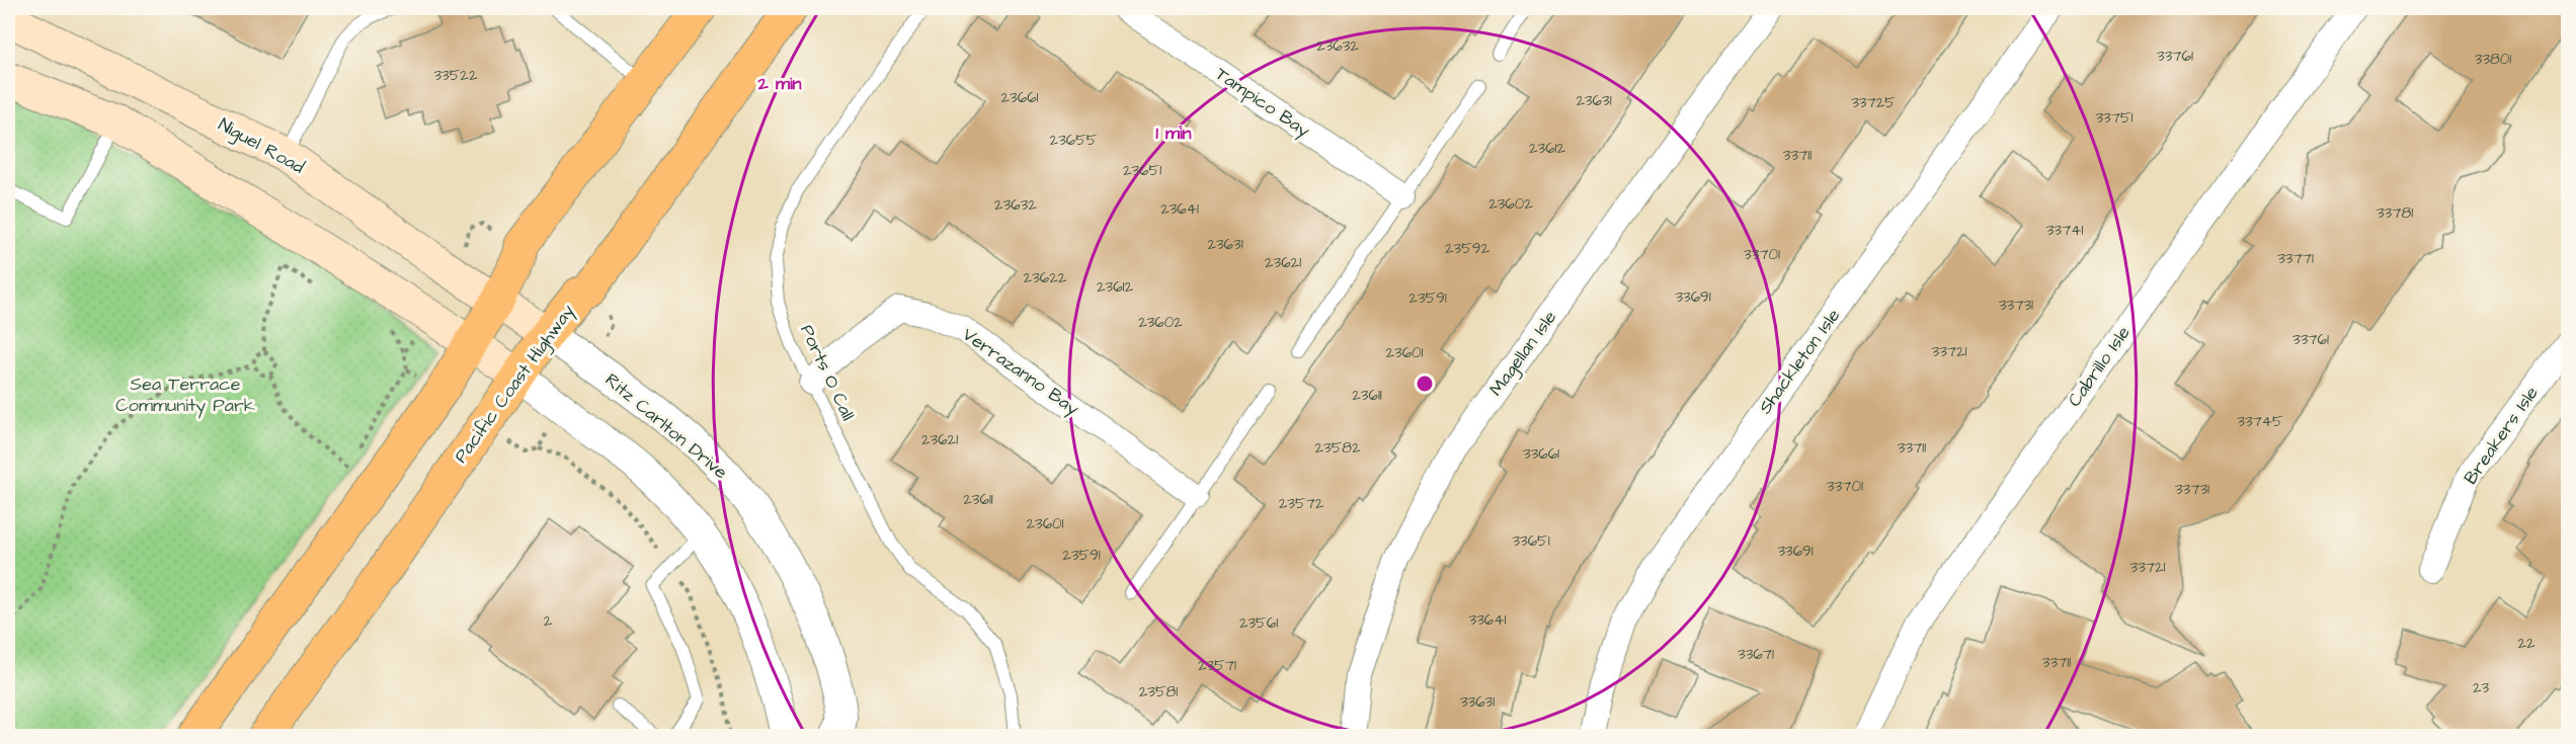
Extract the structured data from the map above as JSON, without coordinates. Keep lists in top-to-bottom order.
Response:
{
  "streets": {
    "highway": ["Pacific Coast Highway"],
    "main road": ["Niguel Road"],
    "street": [
      "Tampico Bay",
      "Magellan Isle",
      "Shackleton Isle",
      "Cabrillo Isle",
      "Verrazanno Bay",
      "Ritz Carlton Drive",
      "Breakers Isle"
    ],
    "lane": ["Ports O Call"]
  },
  "crossings": [
    ["Niguel Road", "Pacific Coast Highway"],
    ["Niguel Road", "Ritz Carlton Drive"],
    ["Verrazanno Bay", "Ports O Call"],
    ["Pacific Coast Highway", "Ritz Carlton Drive"]
  ],
  "parks": ["Sea Terrace Community Park"],
  "house_numbers": [
    "23632",
    "33761",
    "33801",
    "33522",
    "23661",
    "23631",
    "33725",
    "33751",
    "23655",
    "23612",
    "33711",
    "23651",
    "23602",
    "23632",
    "23641",
    "33781",
    "33741",
    "23631",
    "23592",
    "33701",
    "33771",
    "23621",
    "23622",
    "23612",
    "33691",
    "23591",
    "33731",
    "23602",
    "33761",
    "33721",
    "23601",
    "23611",
    "33745",
    "23621",
    "23582",
    "33711",
    "33661",
    "33701",
    "33731",
    "23611",
    "23572",
    "23601",
    "33651",
    "33691",
    "23591",
    "33721",
    "33641",
    "2",
    "23561",
    "22",
    "33671",
    "33711",
    "23571",
    "23",
    "23581",
    "33631"
  ],
  "rings": ["2 min", "1 min"]
}
